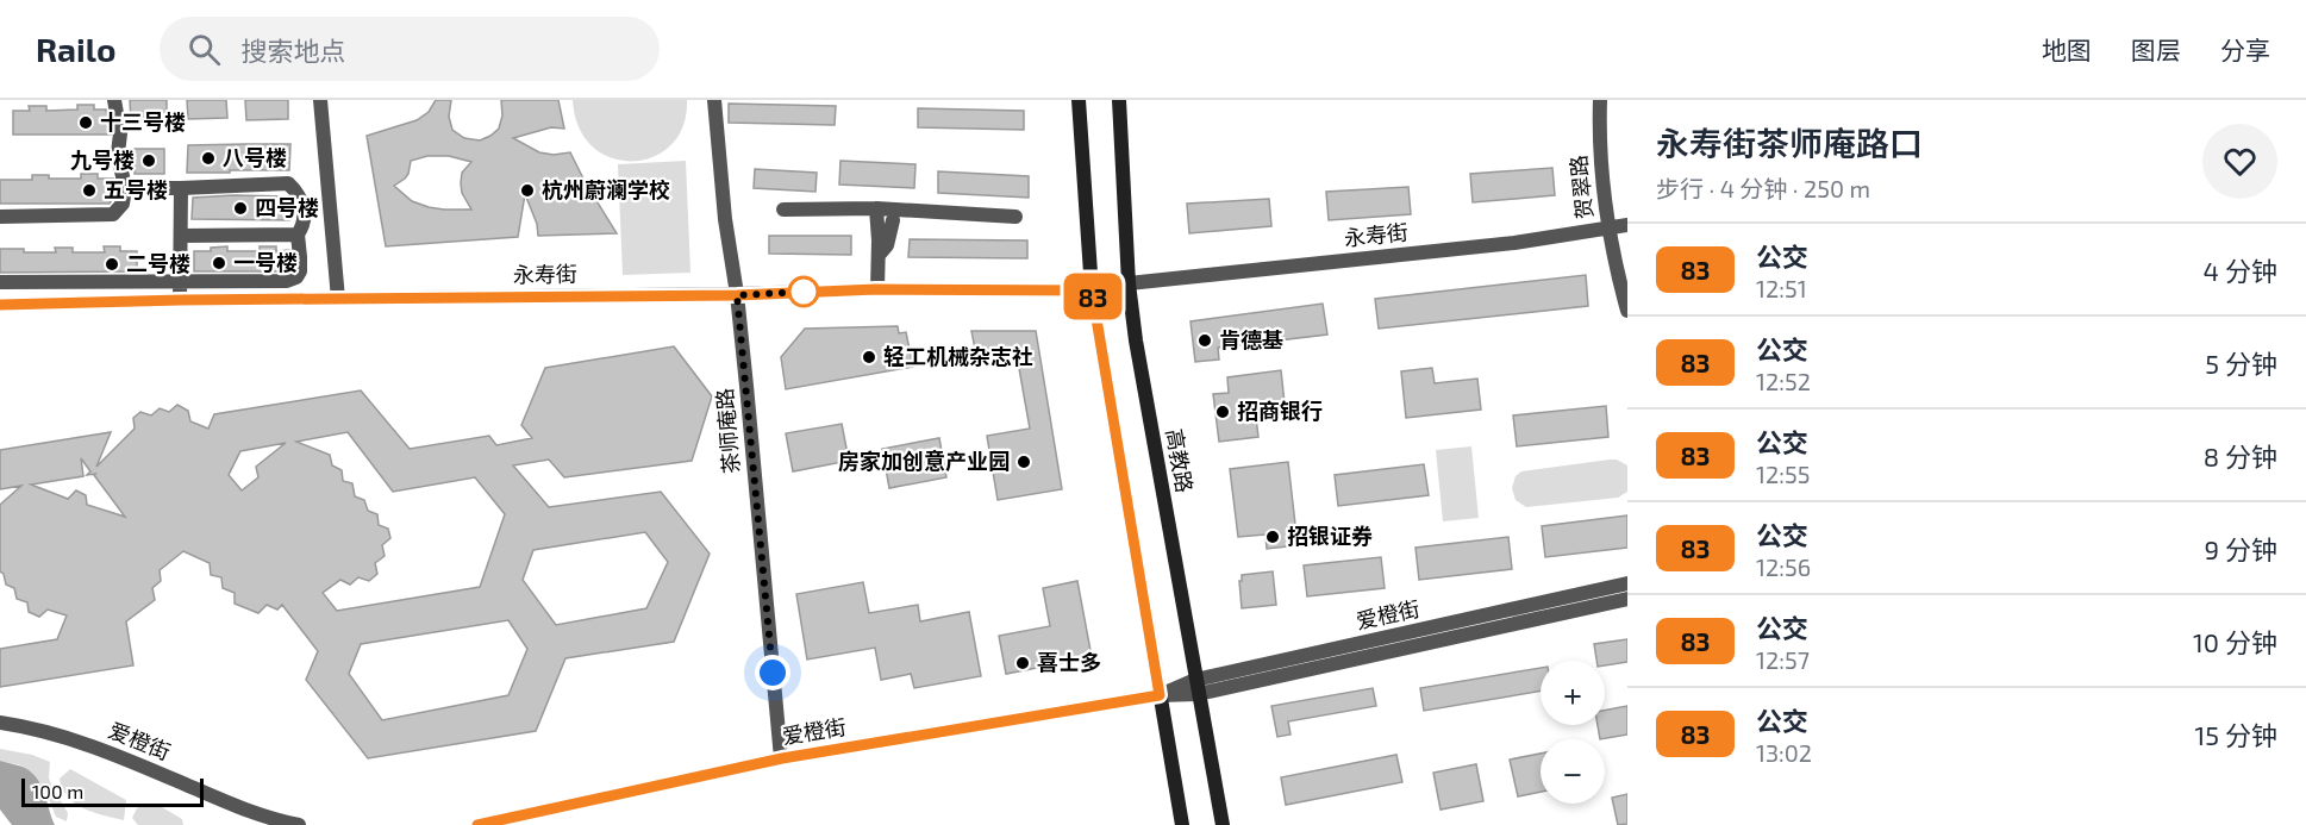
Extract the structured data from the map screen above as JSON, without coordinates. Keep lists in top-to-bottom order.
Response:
{
  "streets": {
    "main road": ["高教路"],
    "street": [
      "贺翠路",
      "永寿街",
      "茶师庵路",
      "爱橙街"
    ]
  },
  "crossings": [
    ["贺翠路", "永寿街"],
    ["永寿街", "茶师庵路"],
    ["永寿街", "高教路"],
    ["茶师庵路", "爱橙街"],
    ["高教路", "爱橙街"]
  ],
  "places": [
    "十三号楼",
    "八号楼",
    "九号楼",
    "五号楼",
    "杭州蔚澜学校",
    "四号楼",
    "一号楼",
    "二号楼",
    "肯德基",
    "轻工机械杂志社",
    "招商银行",
    "房家加创意产业园",
    "招银证券",
    "喜士多"
  ],
  "lines": ["bus line 83"],
  "scale_bar": "100 m",
  "page": {
    "header": "Railo",
    "search": "搜索地点",
    "nav": ["地图", "图层", "分享"],
    "on_map": "83",
    "heading": ["永寿街茶师庵路口", "步行 · 4 分钟 · 250 m"],
    "list": [
      {
        "mark": "83",
        "name": "公交",
        "note": "12:51",
        "value": "4 分钟"
      },
      {
        "mark": "83",
        "name": "公交",
        "note": "12:52",
        "value": "5 分钟"
      },
      {
        "mark": "83",
        "name": "公交",
        "note": "12:55",
        "value": "8 分钟"
      },
      {
        "mark": "83",
        "name": "公交",
        "note": "12:56",
        "value": "9 分钟"
      },
      {
        "mark": "83",
        "name": "公交",
        "note": "12:57",
        "value": "10 分钟"
      },
      {
        "mark": "83",
        "name": "公交",
        "note": "13:02",
        "value": "15 分钟"
      }
    ],
    "map_buttons": ["+", "−"],
    "scale": "100 m"
  }
}
